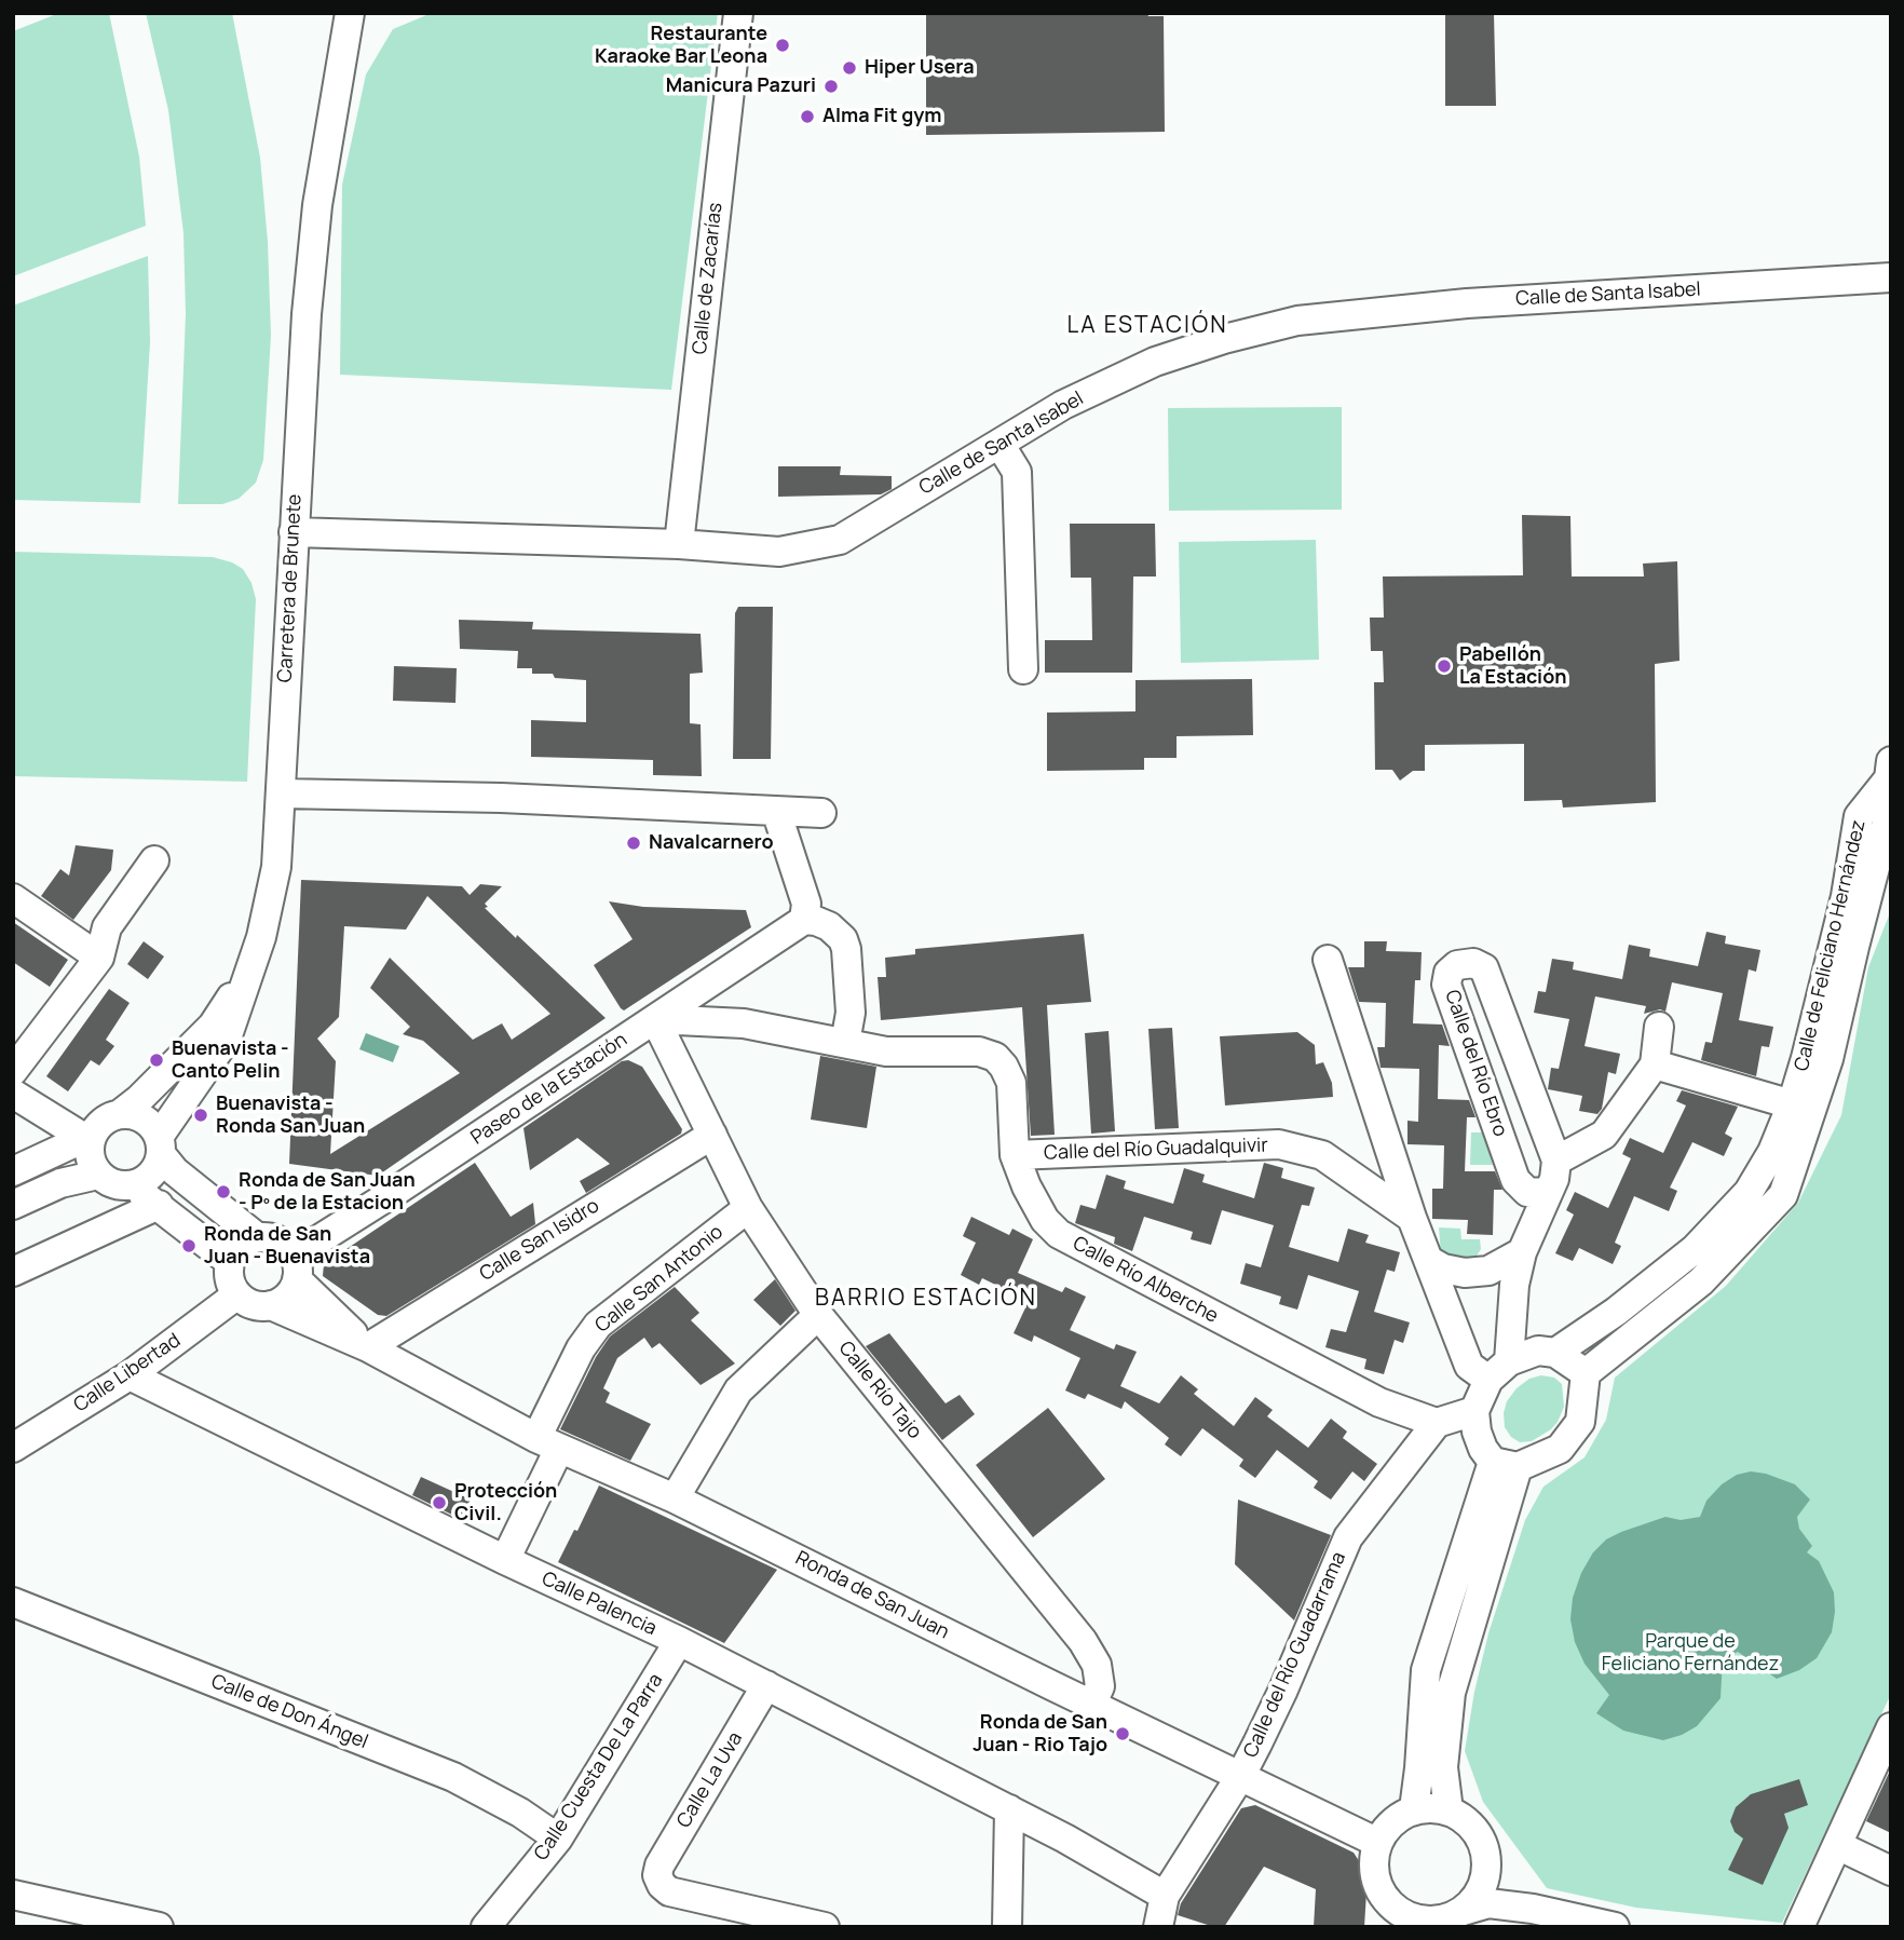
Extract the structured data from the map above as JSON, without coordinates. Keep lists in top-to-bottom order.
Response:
{
  "streets": {
    "street": [
      "Calle de Zacarías",
      "Calle de Santa Isabel",
      "Carretera de Brunete",
      "Calle de Feliciano Hernández",
      "Calle del Río Ebro",
      "Paseo de la Estación",
      "Calle del Río Guadalquivir",
      "Calle San Isidro",
      "Calle San Antonio",
      "Calle Río Alberche",
      "Calle Libertad",
      "Calle Río Tajo",
      "Ronda de San Juan",
      "Calle Palencia",
      "Calle del Río Guadarrama",
      "Calle de Don Ángel",
      "Calle Cuesta De La Parra",
      "Calle La Uva"
    ]
  },
  "crossings": [
    ["Calle de Zacarías", "Calle de Santa Isabel"],
    ["Calle de Santa Isabel", "Carretera de Brunete"],
    ["Carretera de Brunete", "Ronda de San Juan"],
    ["Paseo de la Estación", "Calle Río Alberche"],
    ["Paseo de la Estación", "Calle Libertad"],
    ["Paseo de la Estación", "Calle Río Tajo"],
    ["Paseo de la Estación", "Ronda de San Juan"],
    ["Calle del Río Guadalquivir", "Calle Río Alberche"],
    ["Calle San Isidro", "Calle Río Tajo"],
    ["Calle San Isidro", "Ronda de San Juan"],
    ["Calle San Antonio", "Calle Río Tajo"],
    ["Calle San Antonio", "Ronda de San Juan"],
    ["Calle San Antonio", "Calle Palencia"],
    ["Calle Río Alberche", "Calle Río Tajo"],
    ["Calle Río Alberche", "Calle del Río Guadarrama"],
    ["Calle Libertad", "Ronda de San Juan"],
    ["Calle Libertad", "Calle Palencia"],
    ["Calle Río Tajo", "Ronda de San Juan"],
    ["Ronda de San Juan", "Calle del Río Guadarrama"],
    ["Calle Palencia", "Calle del Río Guadarrama"],
    ["Calle Palencia", "Calle Cuesta De La Parra"],
    ["Calle Palencia", "Calle La Uva"],
    ["Calle de Don Ángel", "Calle Cuesta De La Parra"]
  ],
  "districts": ["LA ESTACIÓN", "BARRIO ESTACIÓN"],
  "parks": ["Parque de Feliciano Fernández"],
  "places": [
    "Restaurante Karaoke Bar Leona",
    "Hiper Usera",
    "Manicura Pazuri",
    "Alma Fit gym",
    "Pabellón La Estación",
    "Navalcarnero",
    "Buenavista - Canto Pelin",
    "Buenavista - Ronda San Juan",
    "Ronda de San Juan - Pº de la Estacion",
    "Ronda de San Juan - Buenavista",
    "Protección Civil.",
    "Ronda de San Juan - Rio Tajo"
  ]
}
